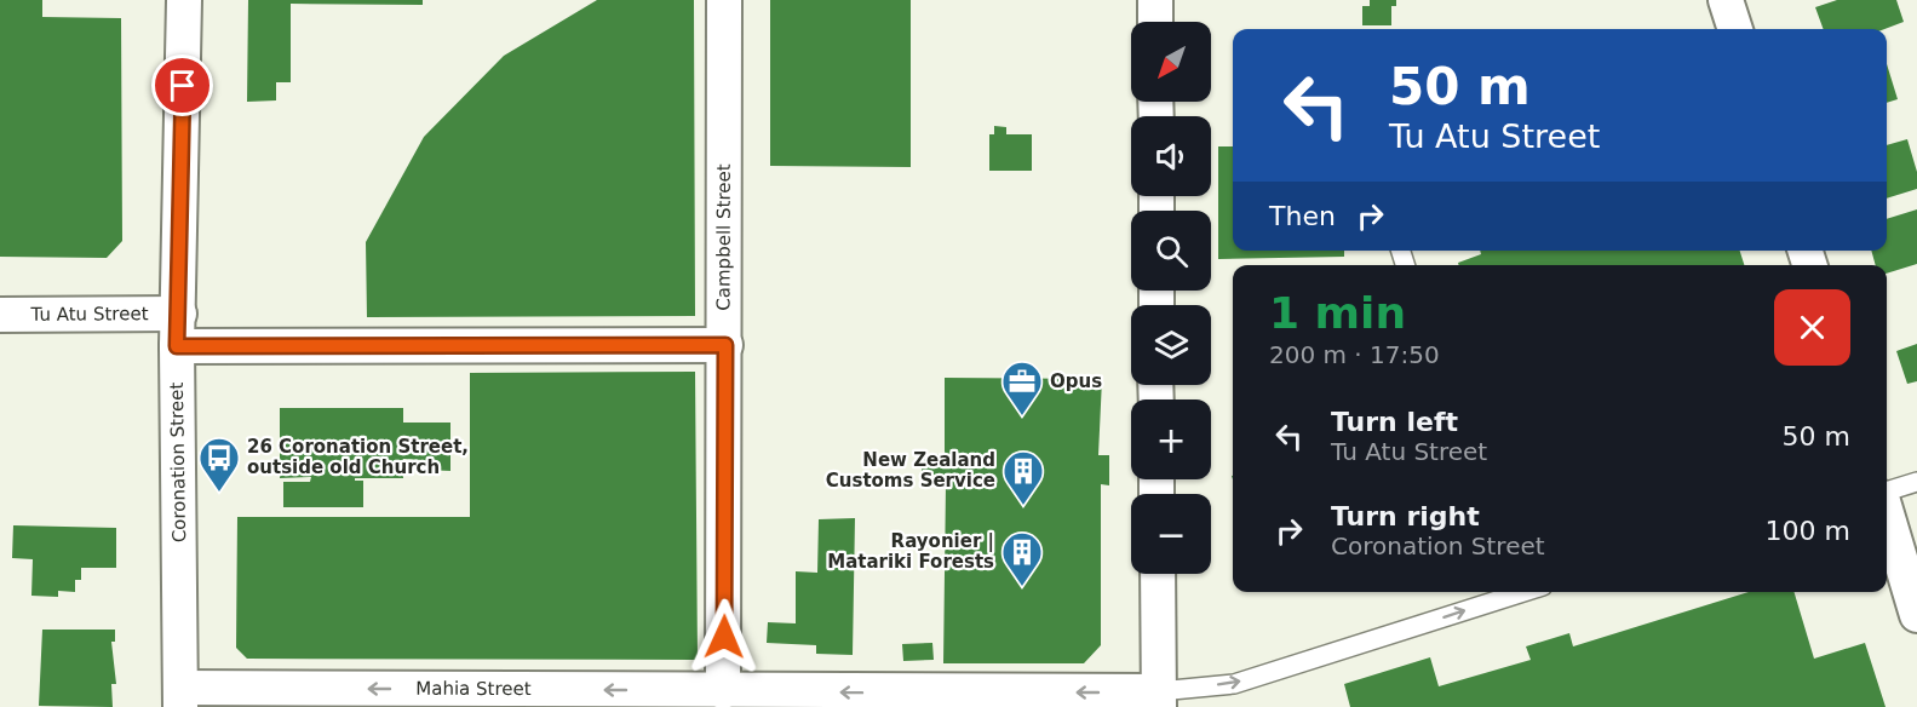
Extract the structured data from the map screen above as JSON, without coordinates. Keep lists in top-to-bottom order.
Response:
{
  "streets": {
    "street": [
      "Campbell Street",
      "Tu Atu Street",
      "Coronation Street",
      "Mahia Street"
    ]
  },
  "crossings": [
    ["Campbell Street", "Tu Atu Street"],
    ["Campbell Street", "Mahia Street"],
    ["Tu Atu Street", "Coronation Street"],
    ["Coronation Street", "Mahia Street"]
  ],
  "one_way": ["Mahia Street"],
  "places": {
    "office": ["Opus"],
    "bus stop": ["26 Coronation Street, outside old Church"],
    "building": ["New Zealand Customs Service", "Rayonier | Matariki Forests"]
  },
  "north": "bottom left",
  "page": {
    "map_buttons": ["+", "−"],
    "turn": ["50 m", "Tu Atu Street"],
    "then": "Then",
    "heading": ["1 min", "200 m · 17:50"],
    "list": [
      {
        "name": "Turn left",
        "note": "Tu Atu Street",
        "value": "50 m"
      },
      {
        "name": "Turn right",
        "note": "Coronation Street",
        "value": "100 m"
      }
    ]
  }
}
